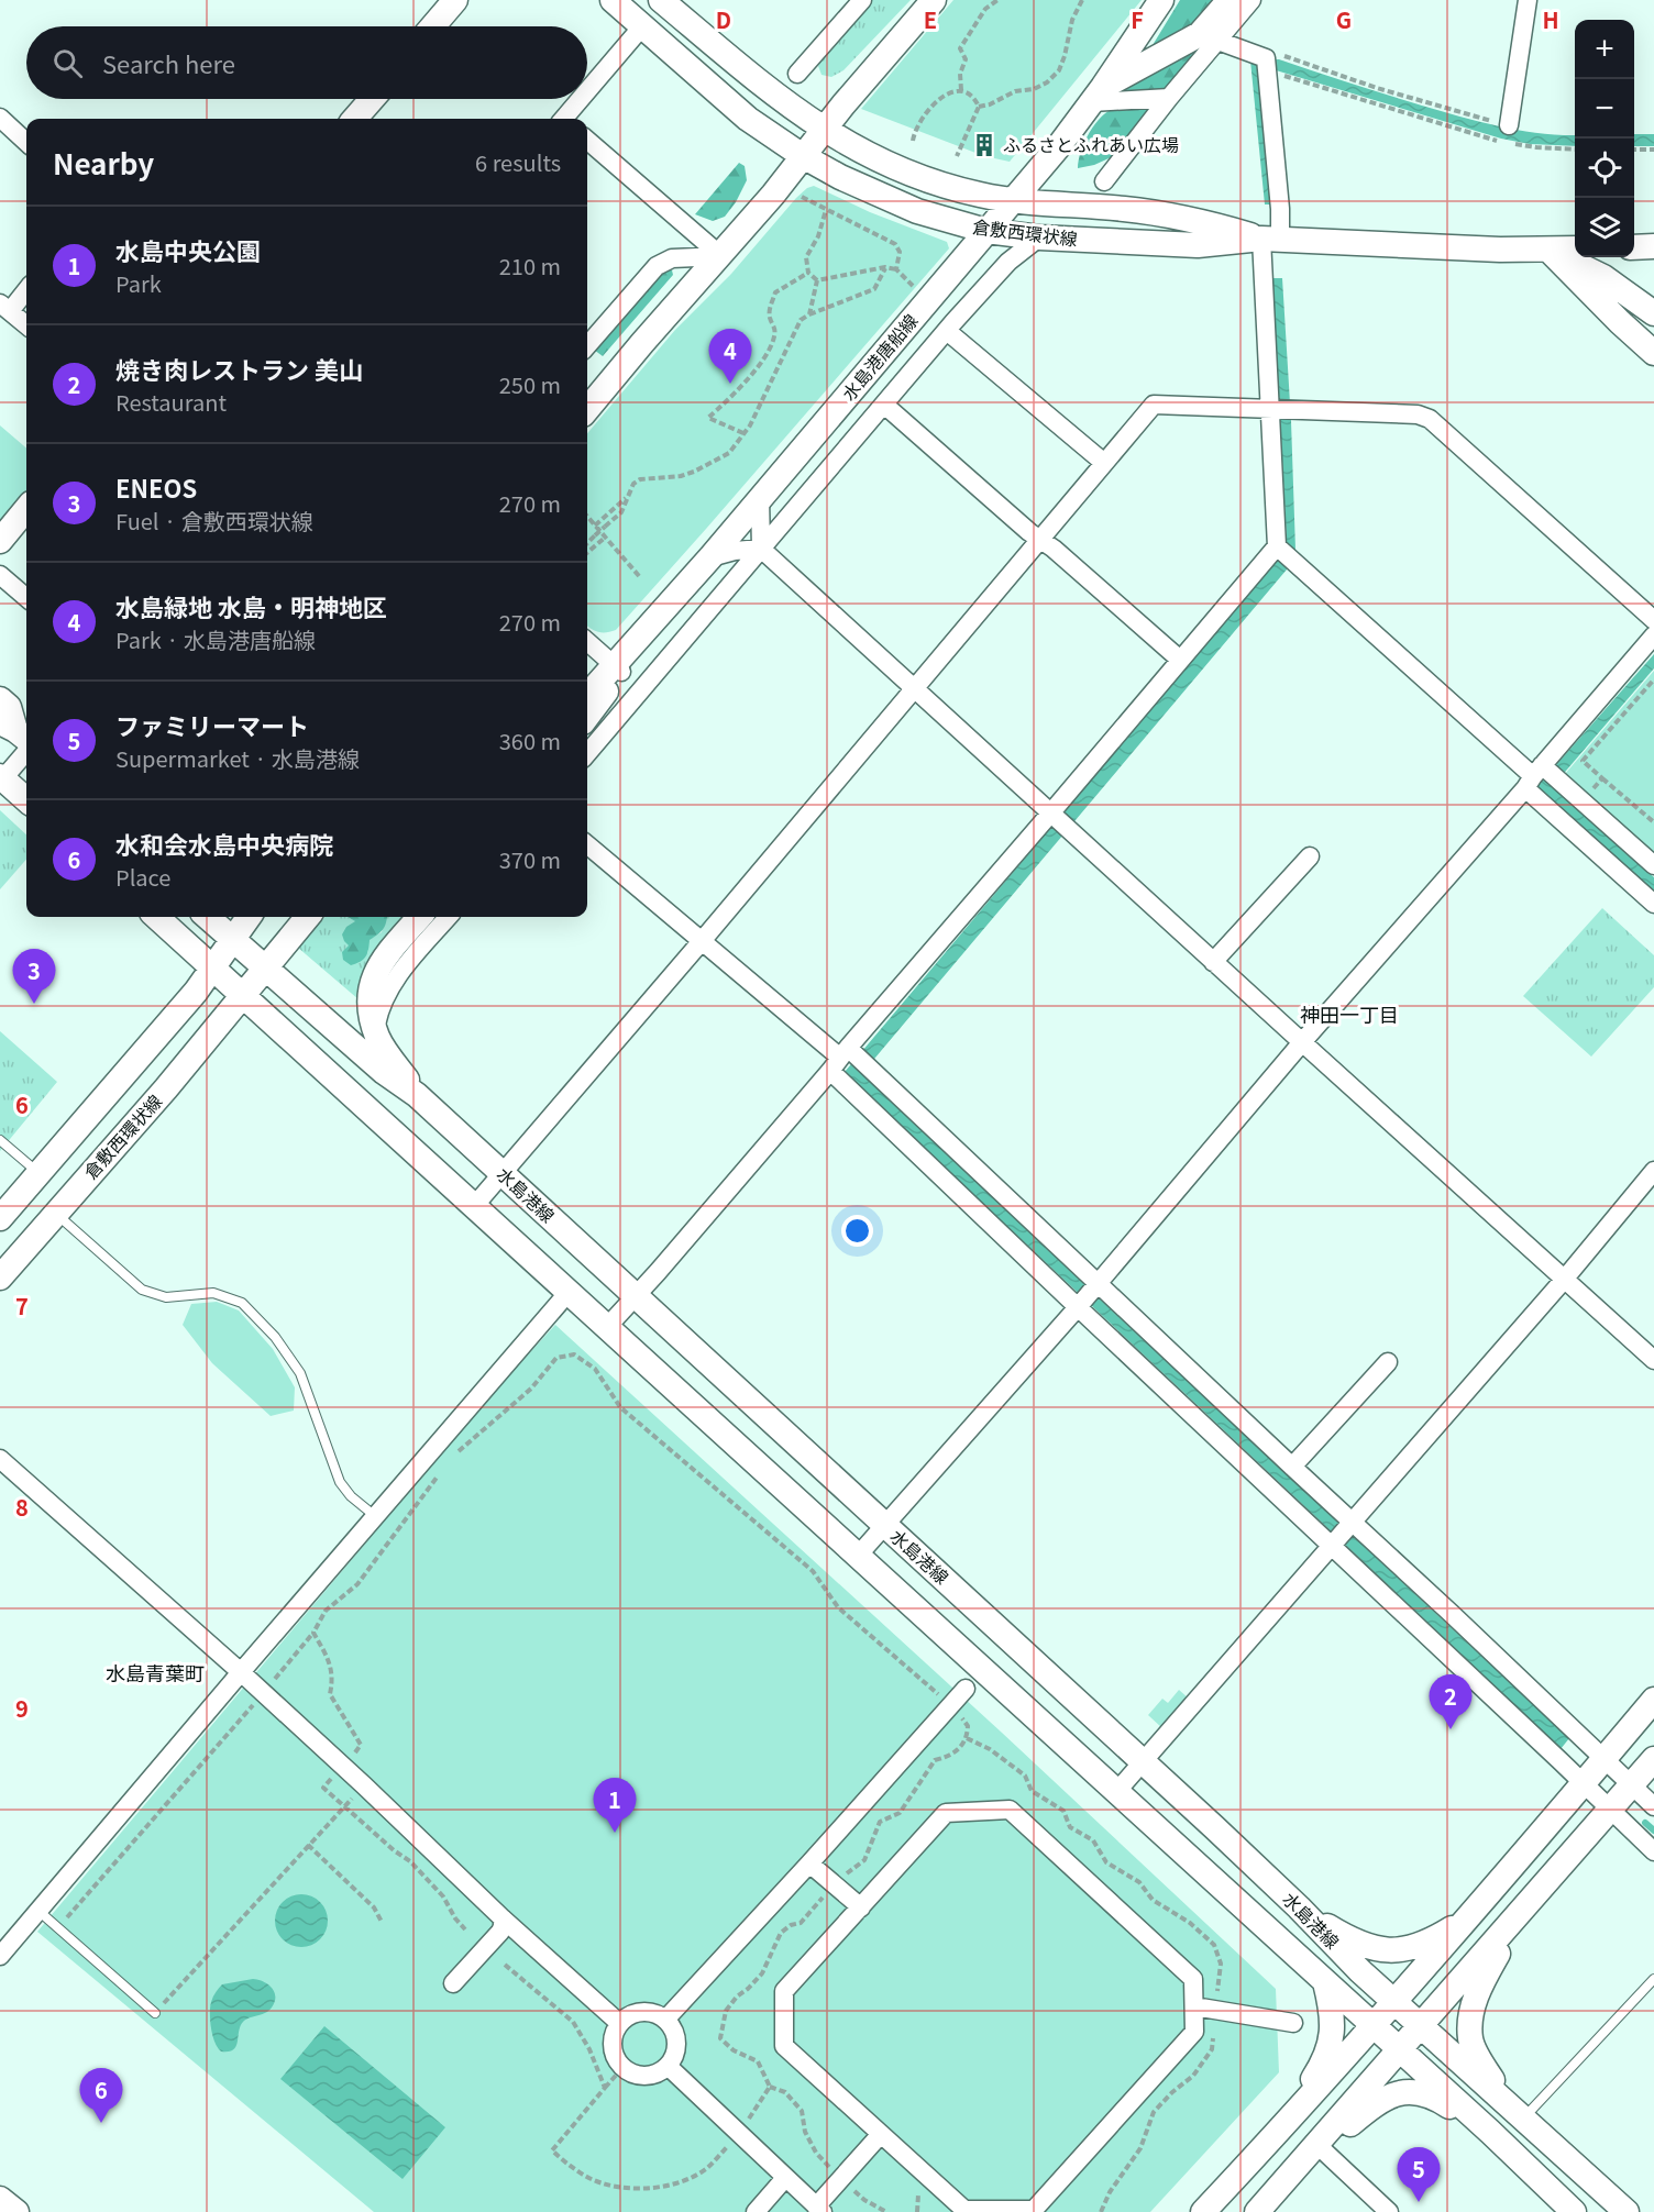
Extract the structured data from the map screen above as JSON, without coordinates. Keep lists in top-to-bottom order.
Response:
{
  "streets": {
    "main road": ["倉敷西環状線", "水島港唐船線", "水島港線"]
  },
  "crossings": [
    ["倉敷西環状線", "水島港唐船線"],
    ["倉敷西環状線", "水島港線"]
  ],
  "districts": ["神田一丁目", "水島青葉町"],
  "places": {
    "building": ["ふるさとふれあい広場"]
  },
  "page": {
    "map_buttons": ["+", "−"],
    "search": "Search here",
    "heading": ["Nearby", "6 results"],
    "list": [
      {
        "mark": "1",
        "name": "水島中央公園",
        "note": "Park",
        "value": "210 m"
      },
      {
        "mark": "2",
        "name": "焼き肉レストラン 美山",
        "note": "Restaurant",
        "value": "250 m"
      },
      {
        "mark": "3",
        "name": "ENEOS",
        "note": "Fuel · 倉敷西環状線",
        "value": "270 m"
      },
      {
        "mark": "4",
        "name": "水島緑地 水島・明神地区",
        "note": "Park · 水島港唐船線",
        "value": "270 m"
      },
      {
        "mark": "5",
        "name": "ファミリーマート",
        "note": "Supermarket · 水島港線",
        "value": "360 m"
      },
      {
        "mark": "6",
        "name": "水和会水島中央病院",
        "note": "Place",
        "value": "370 m"
      }
    ],
    "pins": [
      "4",
      "3",
      "2",
      "1",
      "6",
      "5"
    ]
  },
  "grid": {
    "columns": [
      "D",
      "E",
      "F",
      "G",
      "H"
    ],
    "rows": [
      "6",
      "7",
      "8",
      "9"
    ]
  }
}
